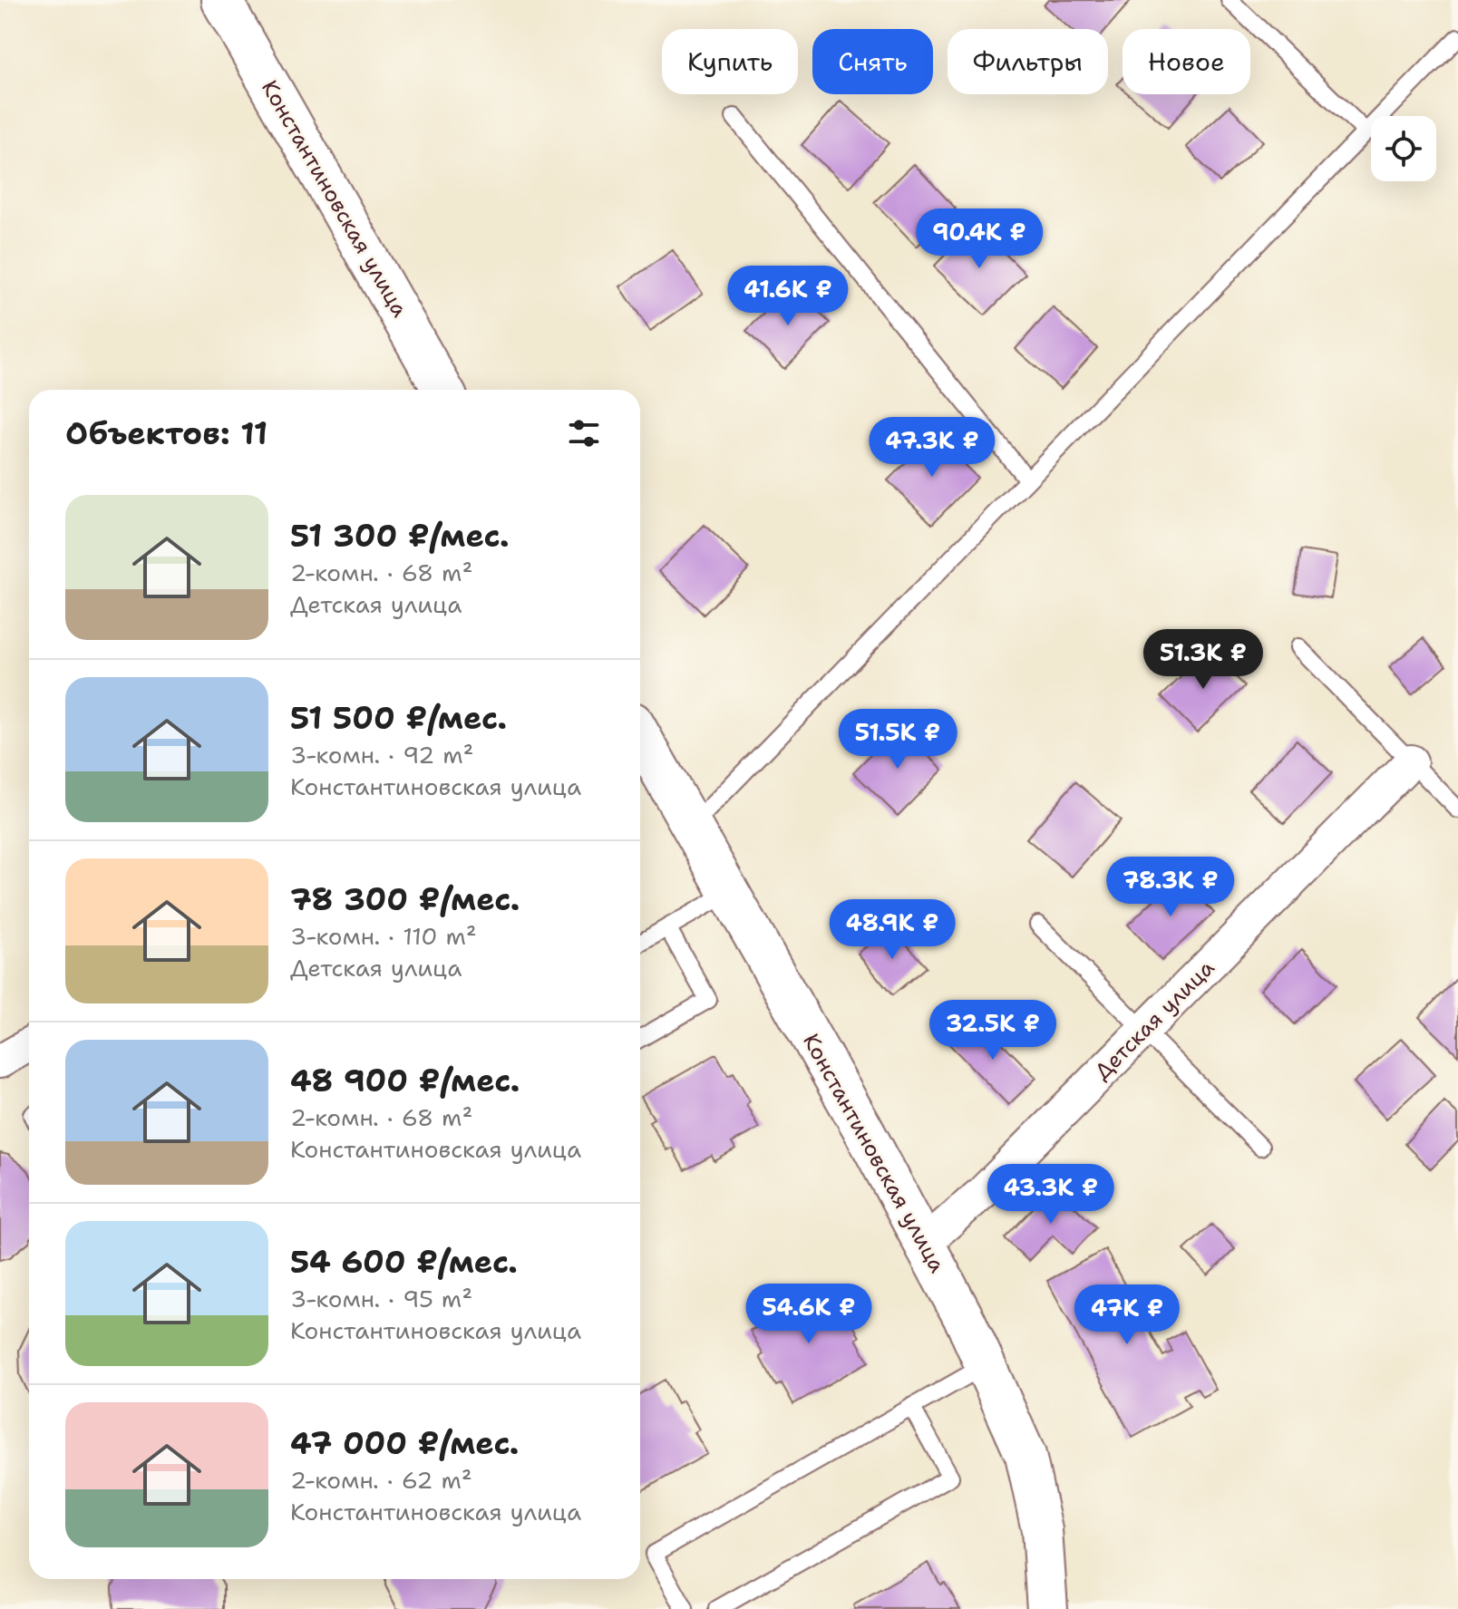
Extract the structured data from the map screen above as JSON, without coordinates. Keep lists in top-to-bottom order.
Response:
{
  "streets": {
    "street": ["Константиновская улица", "Детская улица"]
  },
  "crossings": [
    ["Константиновская улица", "Детская улица"]
  ],
  "page": {
    "chip": [
      "Купить",
      "Снять",
      "Фильтры",
      "Новое"
    ],
    "price": [
      "90.4K ₽",
      "41.6K ₽",
      "47.3K ₽",
      "51.3K ₽",
      "51.5K ₽",
      "78.3K ₽",
      "48.9K ₽",
      "32.5K ₽",
      "43.3K ₽",
      "54.6K ₽",
      "47K ₽"
    ],
    "heading": "Объектов: 11",
    "list": [
      {
        "name": "51 300 ₽/мес.",
        "note": "2-комн. · 68 m² · Детская улица"
      },
      {
        "name": "51 500 ₽/мес.",
        "note": "3-комн. · 92 m² · Константиновская улица"
      },
      {
        "name": "78 300 ₽/мес.",
        "note": "3-комн. · 110 m² · Детская улица"
      },
      {
        "name": "48 900 ₽/мес.",
        "note": "2-комн. · 68 m² · Константиновская улица"
      },
      {
        "name": "54 600 ₽/мес.",
        "note": "3-комн. · 95 m² · Константиновская улица"
      },
      {
        "name": "47 000 ₽/мес.",
        "note": "2-комн. · 62 m² · Константиновская улица"
      }
    ]
  }
}
